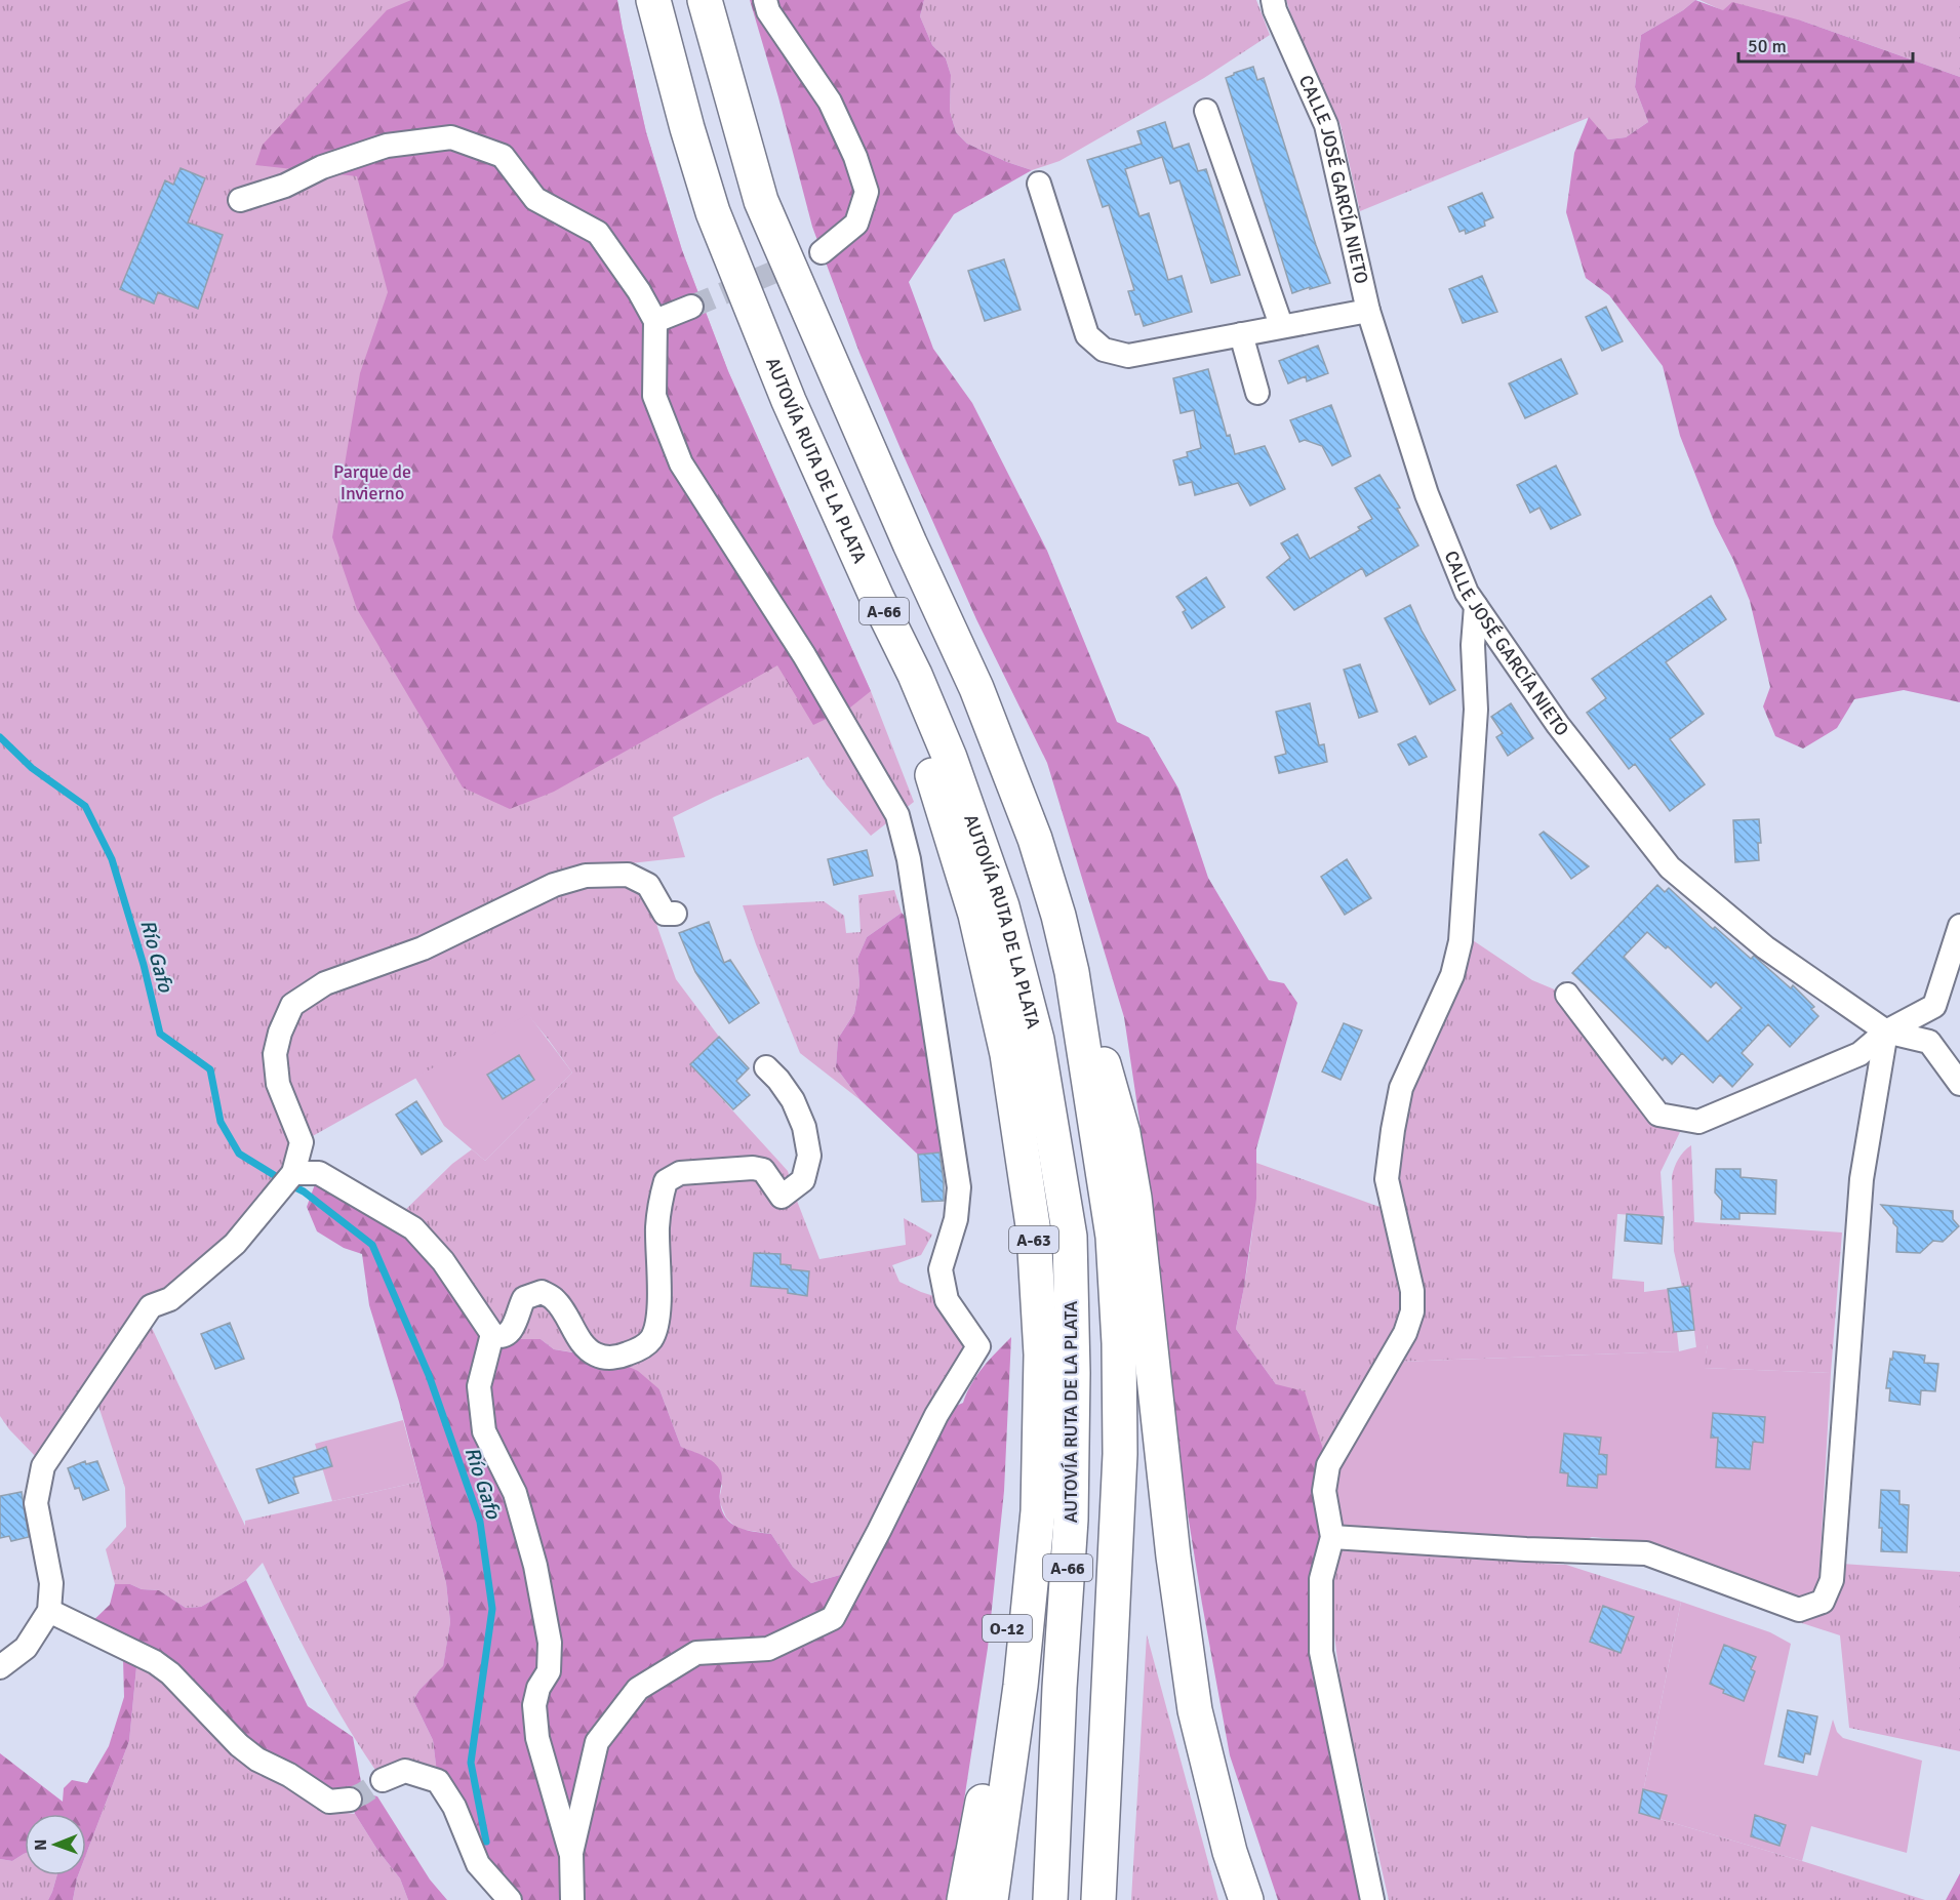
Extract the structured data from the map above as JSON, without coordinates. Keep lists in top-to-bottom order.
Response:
{
  "streets": {
    "highway": [
      "AUTOVÍA RUTA DE LA PLATA",
      "A-66",
      "A-63",
      "O-12"
    ],
    "street": ["CALLE JOSÉ GARCÍA NIETO"]
  },
  "crossings": [
    ["AUTOVÍA RUTA DE LA PLATA", "A-63"],
    ["A-63", "O-12"]
  ],
  "water": ["Río Gafo"],
  "parks": ["Parque de Invierno"],
  "scale_bar": "50 m",
  "north": "left"
}
